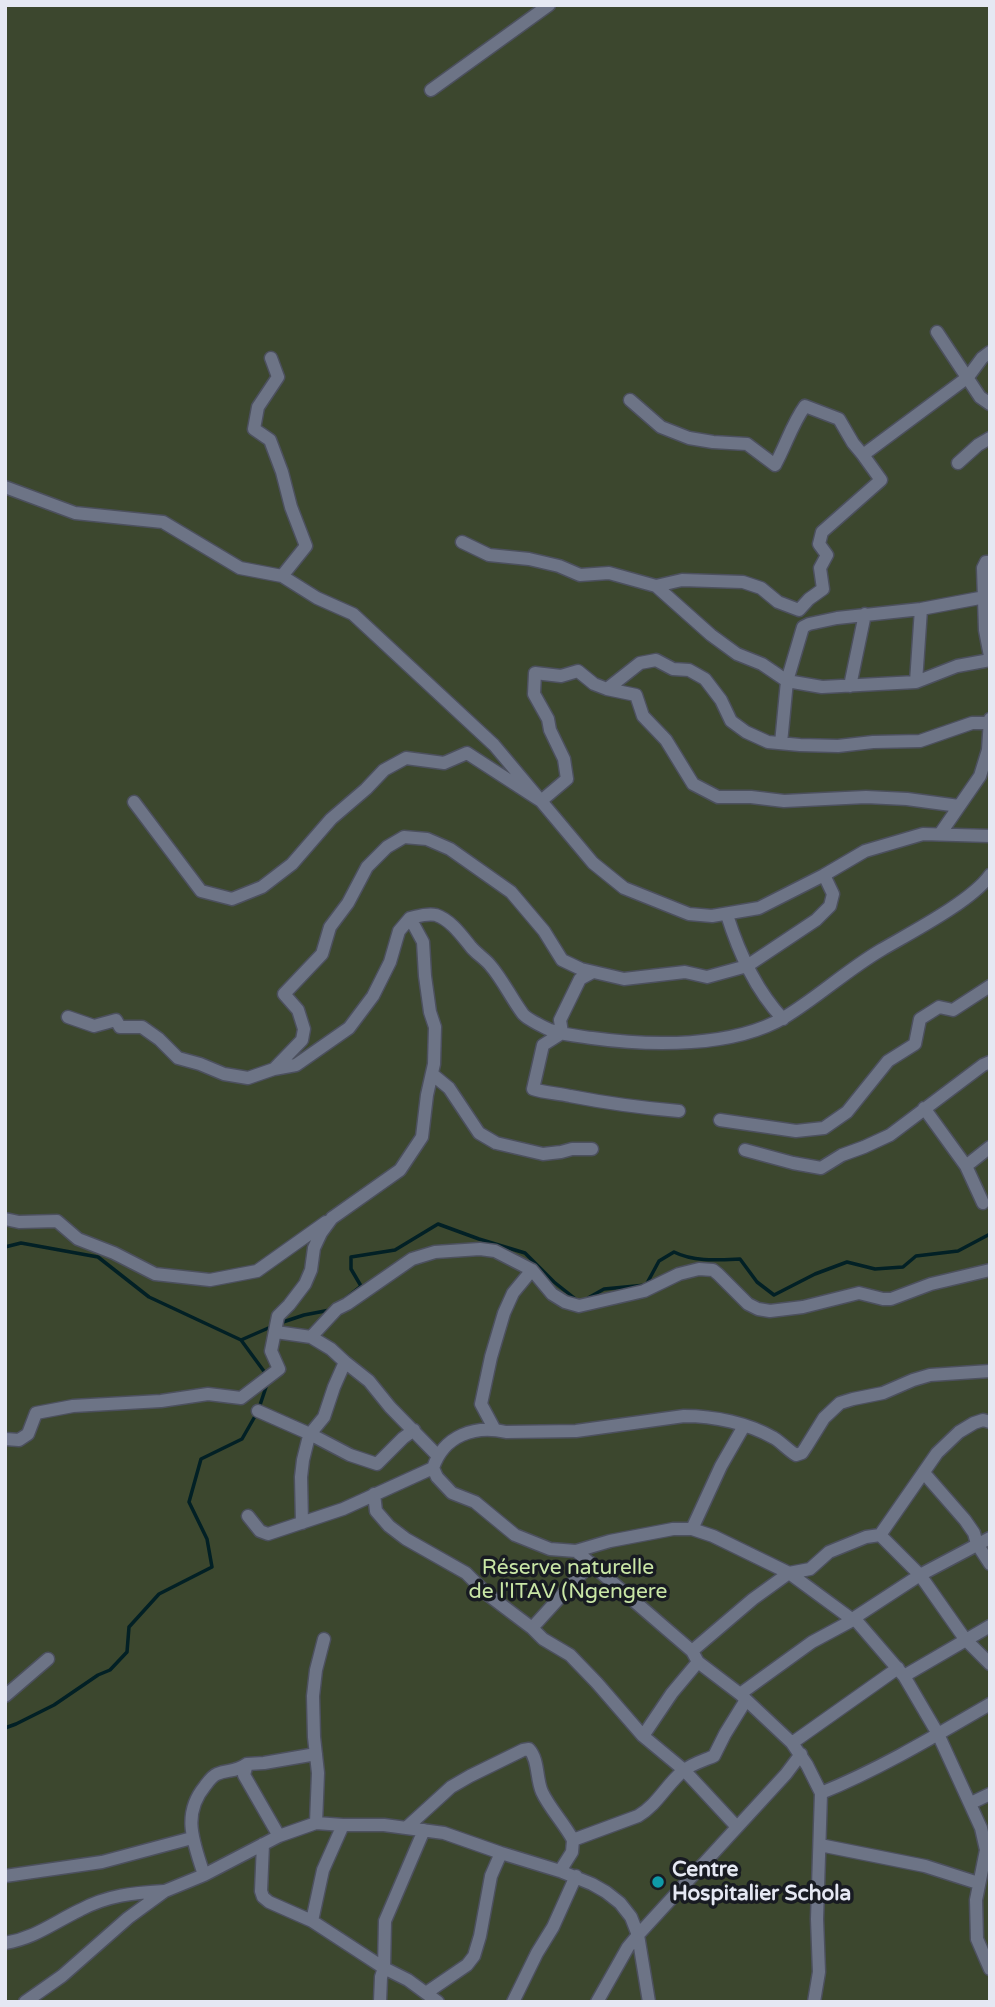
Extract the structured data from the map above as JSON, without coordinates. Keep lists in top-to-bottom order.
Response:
{
  "parks": ["Réserve naturelle de l'ITAV (Ngengere"],
  "places": ["Centre Hospitalier Schola"]
}
